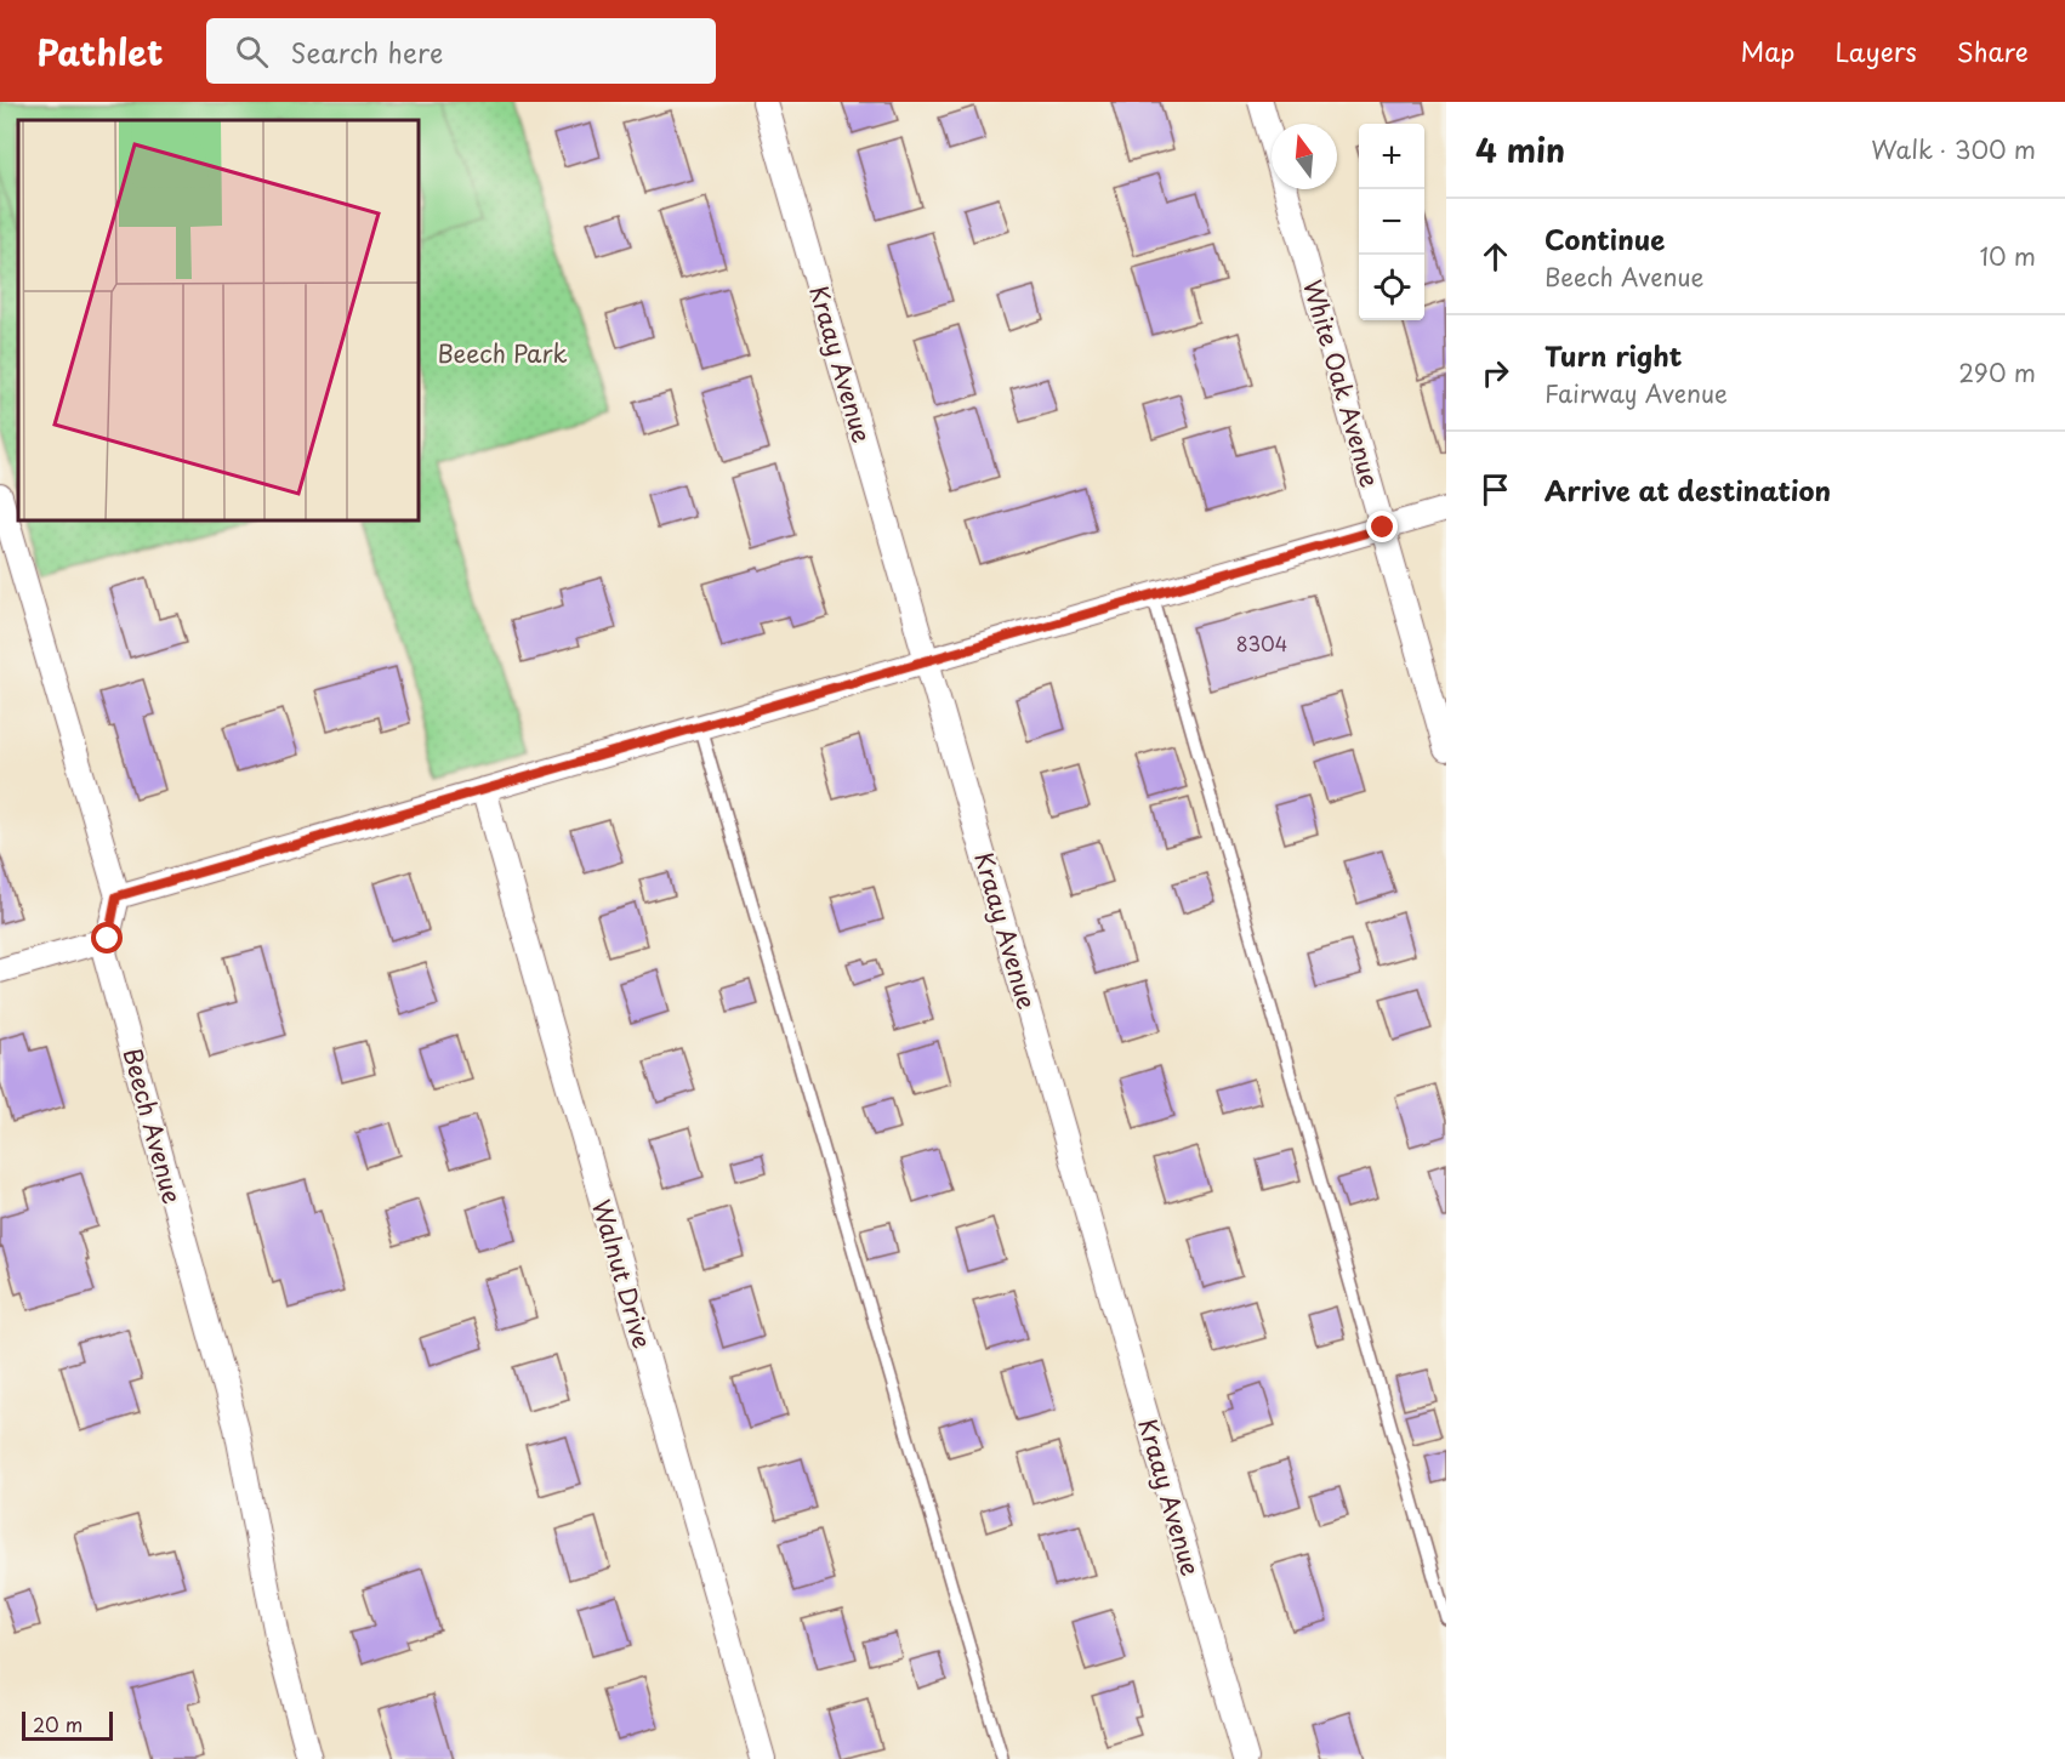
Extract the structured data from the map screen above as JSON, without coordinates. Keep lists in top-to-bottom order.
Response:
{
  "streets": {
    "street": [
      "Kraay Avenue",
      "White Oak Avenue",
      "Beech Avenue",
      "Walnut Drive"
    ]
  },
  "parks": ["Beech Park"],
  "house_numbers": ["8304"],
  "scale_bar": "20 m",
  "north": "top",
  "page": {
    "header": "Pathlet",
    "search": "Search here",
    "nav": ["Map", "Layers", "Share"],
    "heading": ["4 min", "Walk · 300 m"],
    "map_buttons": ["+", "−"],
    "list": [
      ["Continue", "Beech Avenue", "10 m"],
      ["Turn right", "Fairway Avenue", "290 m"],
      "Arrive at destination"
    ],
    "scale": "20 m"
  }
}
